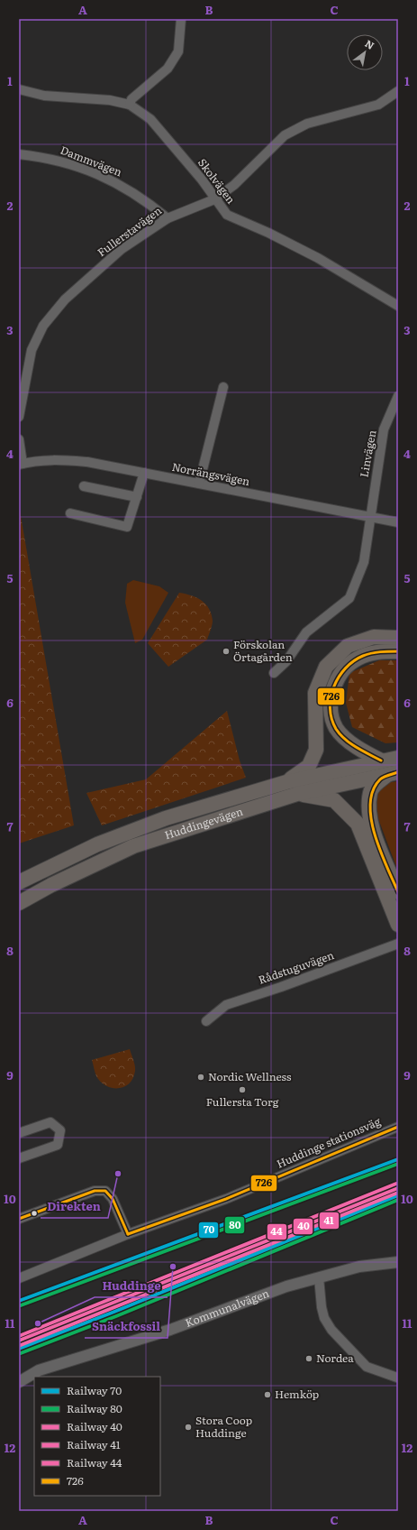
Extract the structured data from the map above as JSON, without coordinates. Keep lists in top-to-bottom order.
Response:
{
  "streets": {
    "main road": ["Huddingevägen"],
    "street": [
      "Dammvägen",
      "Skolvägen",
      "Fullerstavägen",
      "Linvägen",
      "Norrängsvägen",
      "Rådstuguvägen",
      "Huddinge stationsväg",
      "Kommunalvägen"
    ]
  },
  "crossings": [
    ["Dammvägen", "Fullerstavägen"],
    ["Skolvägen", "Fullerstavägen"],
    ["Linvägen", "Norrängsvägen"]
  ],
  "places": [
    "Förskolan Örtagården",
    "Nordic Wellness",
    "Fullersta Torg",
    "Direkten",
    "Snäckfossil",
    "Huddinge",
    "Nordea",
    "Hemköp",
    "Stora Coop Huddinge"
  ],
  "lines": [
    "transit line 726",
    "rail line 70",
    "rail line 80",
    "rail line 44",
    "rail line 40",
    "rail line 41"
  ],
  "legend": [
    "Railway 70",
    "Railway 80",
    "Railway 40",
    "Railway 41",
    "Railway 44",
    "726"
  ],
  "north": "top right",
  "grid": {
    "columns": ["A", "B", "C"],
    "rows": [
      "1",
      "2",
      "3",
      "4",
      "5",
      "6",
      "7",
      "8",
      "9",
      "10",
      "11",
      "12"
    ]
  }
}
